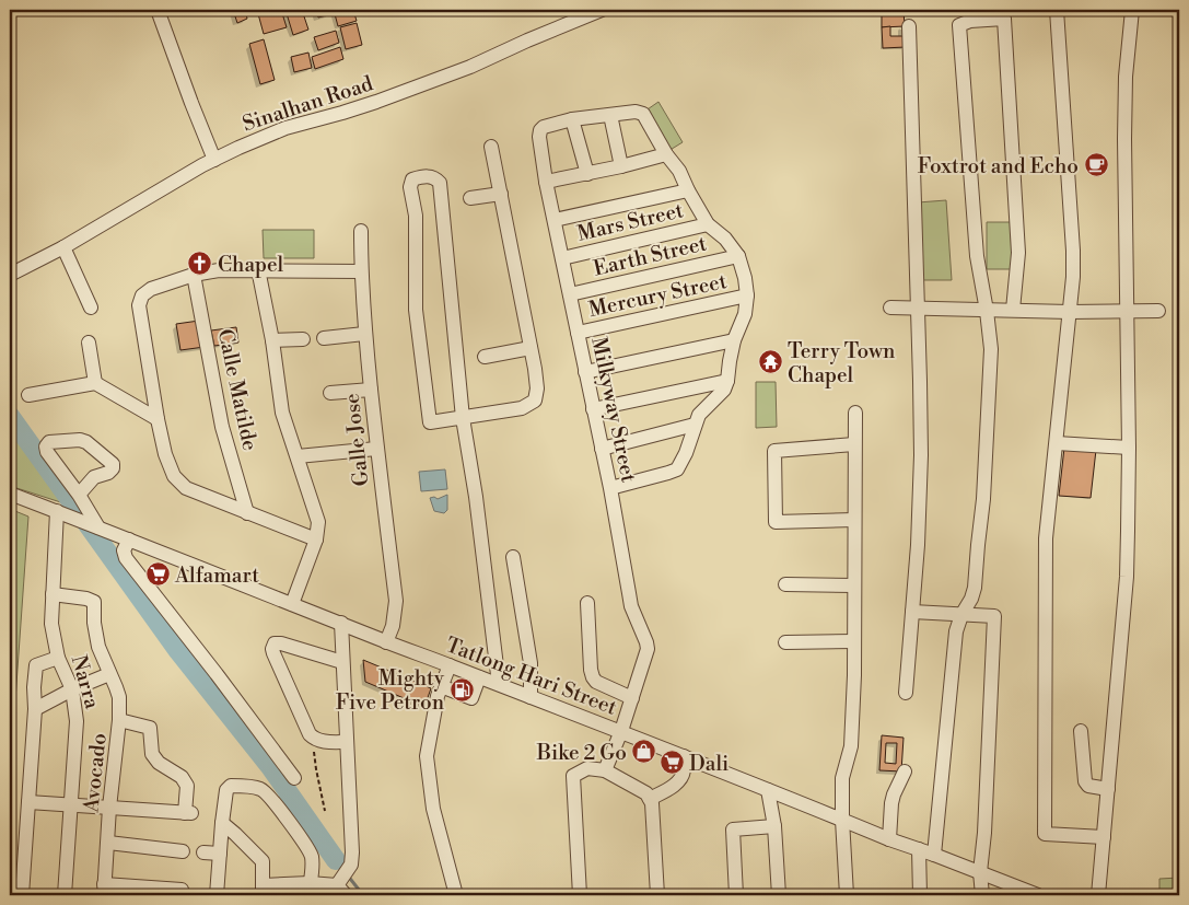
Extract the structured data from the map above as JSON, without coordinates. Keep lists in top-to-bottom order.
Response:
{
  "streets": {
    "street": [
      "Sinalhan Road",
      "Mars Street",
      "Earth Street",
      "Mercury Street",
      "Calle Matilde",
      "Milkyway Street",
      "Galle Jose",
      "Tatlong Hari Street",
      "Narra",
      "Avocado"
    ]
  },
  "crossings": [
    ["Mars Street", "Milkyway Street"],
    ["Earth Street", "Milkyway Street"],
    ["Mercury Street", "Milkyway Street"],
    ["Milkyway Street", "Tatlong Hari Street"],
    ["Galle Jose", "Tatlong Hari Street"],
    ["Tatlong Hari Street", "Narra"],
    ["Narra", "Avocado"]
  ],
  "places": {
    "cafe": ["Foxtrot and Echo"],
    "church": ["Chapel"],
    "temple": ["Terry Town Chapel"],
    "supermarket": ["Alfamart", "Dali"],
    "fuel station": ["Mighty Five Petron"],
    "shop": ["Bike 2 Go"]
  }
}
